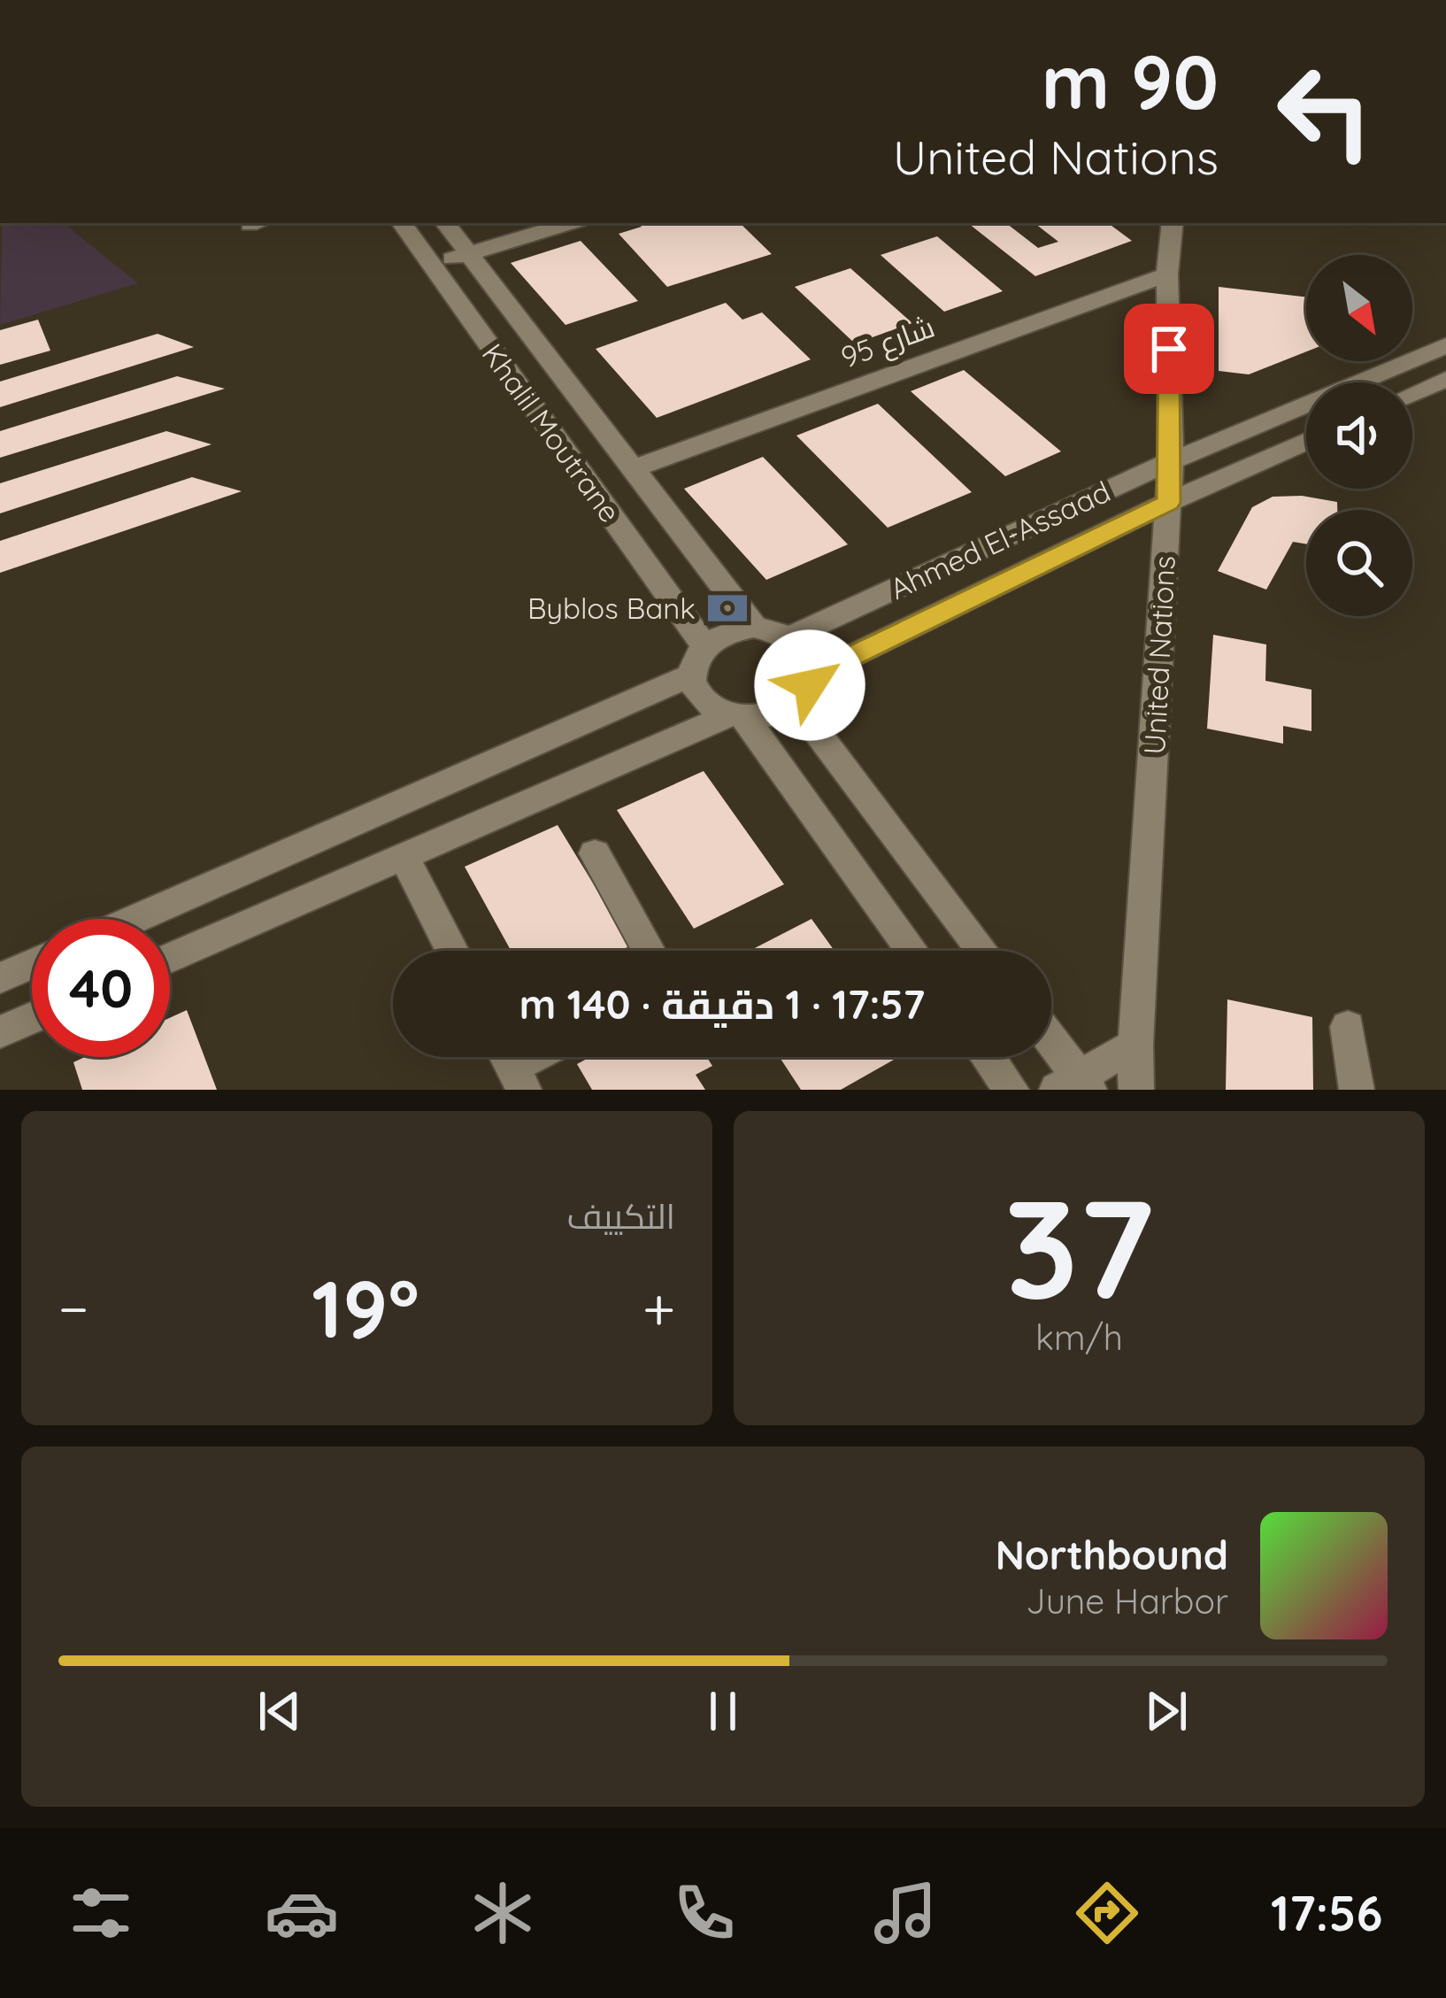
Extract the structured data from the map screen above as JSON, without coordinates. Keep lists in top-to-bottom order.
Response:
{
  "streets": {
    "street": [
      "شارع 95",
      "Khalil Moutrane",
      "Ahmed El-Assaad",
      "United Nations"
    ]
  },
  "crossings": [
    ["شارع 95", "Khalil Moutrane"],
    ["شارع 95", "United Nations"],
    ["Khalil Moutrane", "Ahmed El-Assaad"],
    ["Ahmed El-Assaad", "United Nations"]
  ],
  "places": {
    "bank": ["Byblos Bank"]
  },
  "north": "bottom right",
  "page": {
    "turn": ["90 m", "United Nations"],
    "limit": "40",
    "trip": "17:57 · 1 دقيقة · 140 m",
    "tile": [
      ["37", "km/h"],
      "التكييف"
    ],
    "heat": ["−", "19°", "+"],
    "song": ["Northbound", "June Harbor"],
    "tabs": "17:56"
  }
}
